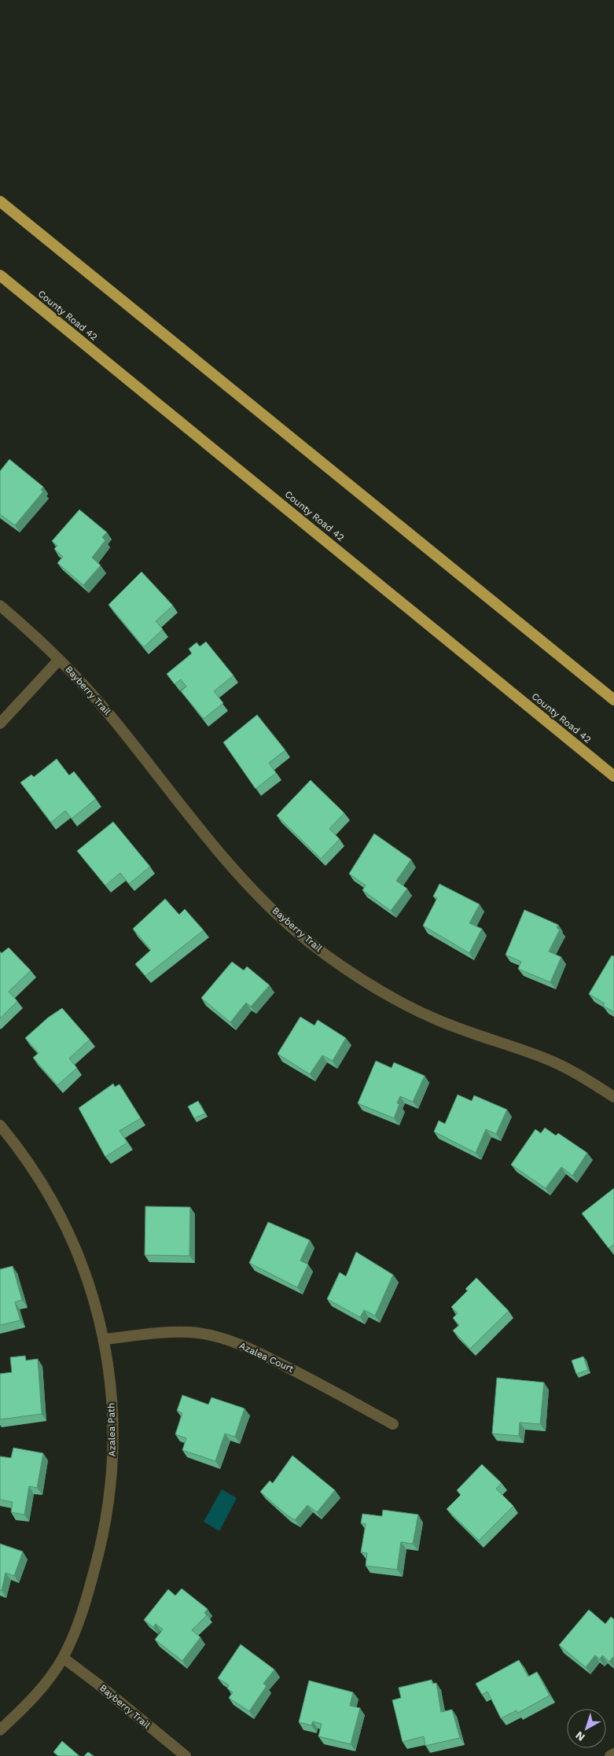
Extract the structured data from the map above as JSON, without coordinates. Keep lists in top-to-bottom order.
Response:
{
  "streets": {
    "highway": ["County Road 42"],
    "street": ["Bayberry Trail", "Azalea Court", "Azalea Path"]
  },
  "crossings": [
    ["Bayberry Trail", "Azalea Path"],
    ["Azalea Court", "Azalea Path"]
  ],
  "north": "bottom left"
}
